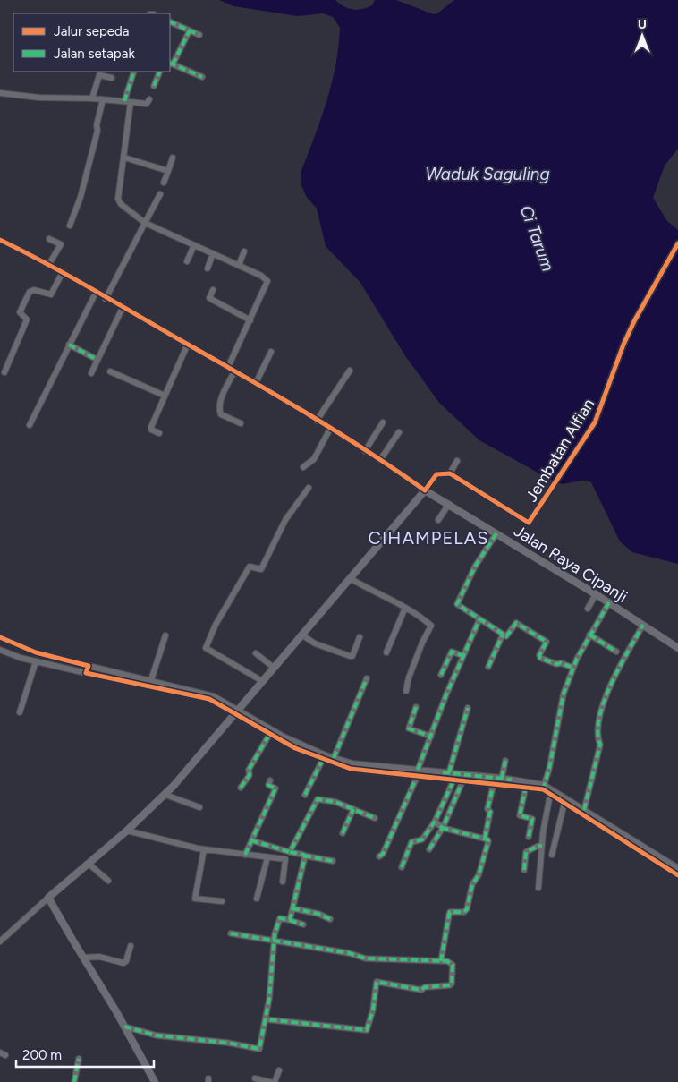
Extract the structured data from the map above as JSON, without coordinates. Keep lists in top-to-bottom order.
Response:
{
  "streets": {
    "main road": ["Jalan Raya Cipanji"],
    "street": ["Jembatan Alfian"]
  },
  "districts": ["CIHAMPELAS"],
  "water": ["Waduk Saguling", "Ci Tarum"],
  "legend": ["Jalur sepeda", "Jalan setapak"],
  "scale_bar": "200 m",
  "north": "top"
}
